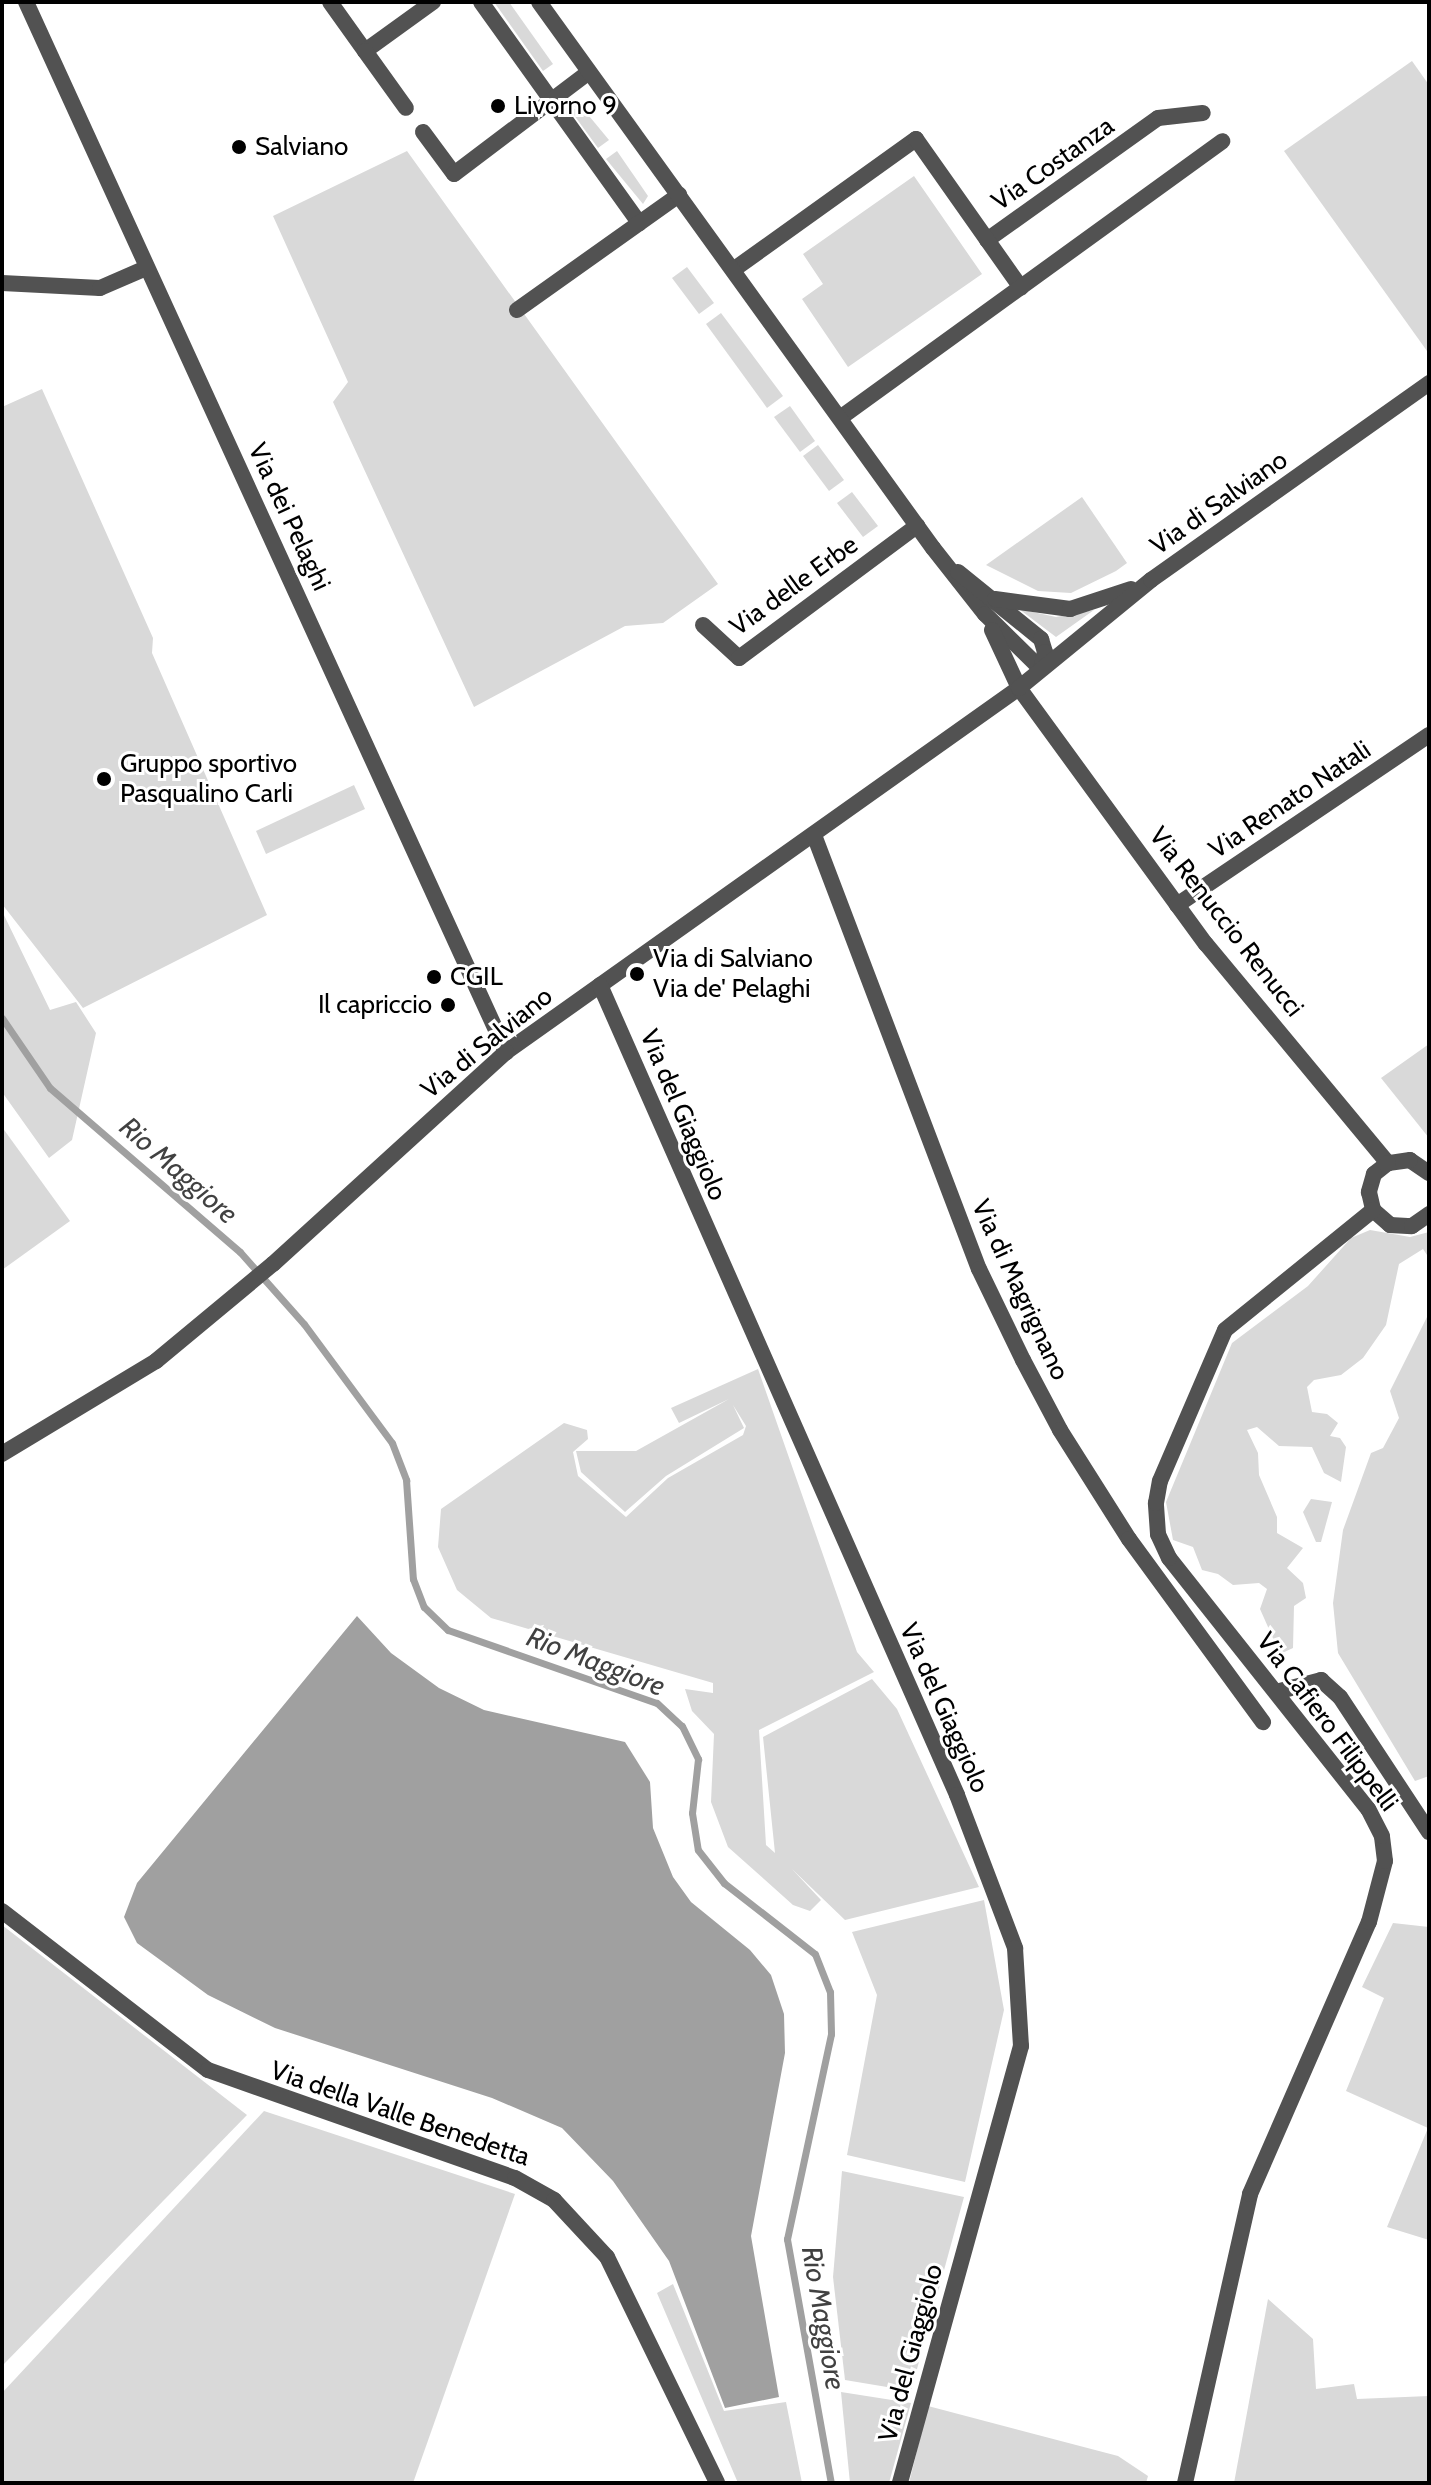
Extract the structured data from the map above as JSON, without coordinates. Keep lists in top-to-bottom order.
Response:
{
  "streets": {
    "street": [
      "Via Costanza",
      "Via di Salviano",
      "Via dei Pelaghi",
      "Via delle Erbe",
      "Via Renato Natali",
      "Via Renuccio Renucci",
      "Via del Giaggiolo",
      "Via di Magrignano",
      "Via Cafiero Filippelli",
      "Via della Valle Benedetta"
    ]
  },
  "crossings": [
    ["Via di Salviano", "Via dei Pelaghi"],
    ["Via di Salviano", "Via Renuccio Renucci"],
    ["Via di Salviano", "Via del Giaggiolo"],
    ["Via di Salviano", "Via di Magrignano"],
    ["Via Renato Natali", "Via Renuccio Renucci"]
  ],
  "water": ["Rio Maggiore"],
  "places": [
    "Livorno 9",
    "Salviano",
    "Gruppo sportivo Pasqualino Carli",
    "Via di Salviano Via de' Pelaghi",
    "CGIL",
    "Il capriccio"
  ]
}
